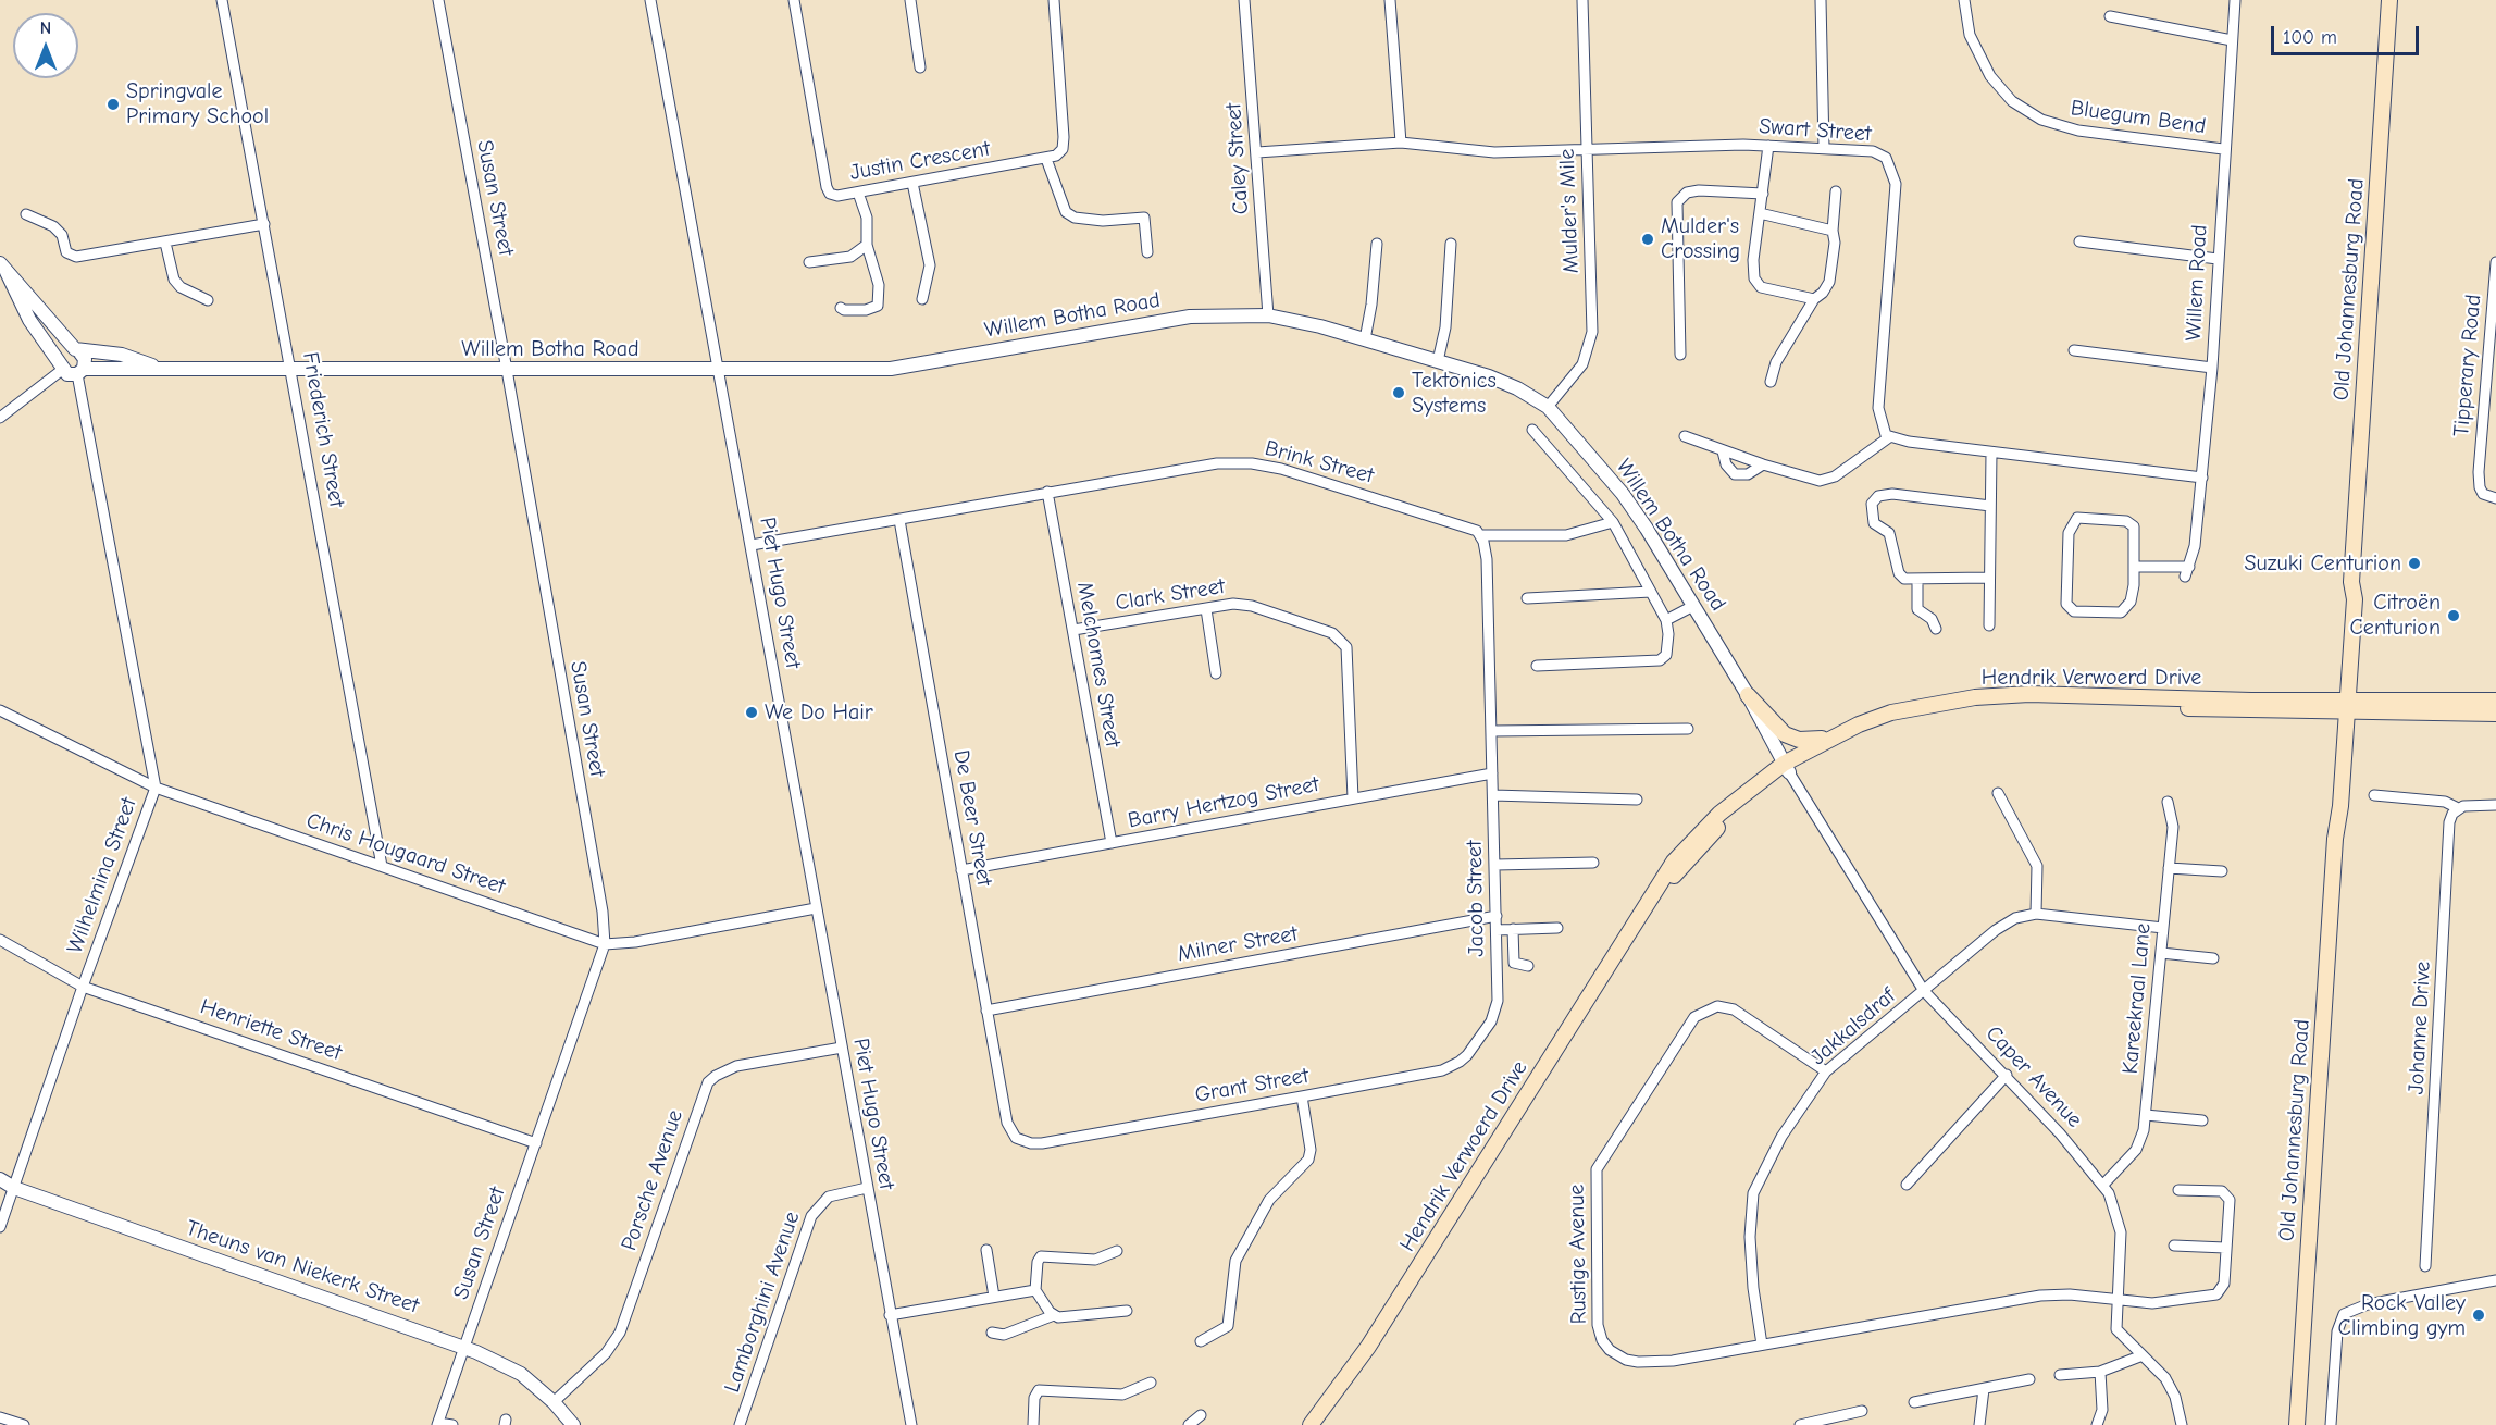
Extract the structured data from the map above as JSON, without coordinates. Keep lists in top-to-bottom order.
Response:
{
  "streets": {
    "main road": ["Old Johannesburg Road", "Hendrik Verwoerd Drive"],
    "street": [
      "Bluegum Bend",
      "Swart Street",
      "Caley Street",
      "Justin Crescent",
      "Susan Street",
      "Mulder's Mile",
      "Willem Road",
      "Willem Botha Road",
      "Tipperary Road",
      "Friederich Street",
      "Brink Street",
      "Piet Hugo Street",
      "Clark Street",
      "Melchomes Street",
      "Barry Hertzog Street",
      "De Beer Street",
      "Chris Hougaard Street",
      "Wilhelmina Street",
      "Jacob Street",
      "Milner Street",
      "Kareekraal Lane",
      "Jakkalsdraf",
      "Johanne Drive",
      "Henriette Street",
      "Caper Avenue",
      "Grant Street",
      "Porsche Avenue",
      "Rustige Avenue",
      "Theuns van Niekerk Street",
      "Lamborghini Avenue"
    ]
  },
  "crossings": [
    ["Bluegum Bend", "Willem Road"],
    ["Swart Street", "Caley Street"],
    ["Swart Street", "Mulder's Mile"],
    ["Caley Street", "Willem Botha Road"],
    ["Susan Street", "Willem Botha Road"],
    ["Susan Street", "Chris Hougaard Street"],
    ["Susan Street", "Henriette Street"],
    ["Susan Street", "Theuns van Niekerk Street"],
    ["Mulder's Mile", "Willem Botha Road"],
    ["Old Johannesburg Road", "Hendrik Verwoerd Drive"],
    ["Willem Botha Road", "Friederich Street"],
    ["Willem Botha Road", "Piet Hugo Street"],
    ["Willem Botha Road", "Hendrik Verwoerd Drive"],
    ["Willem Botha Road", "Wilhelmina Street"],
    ["Willem Botha Road", "Caper Avenue"],
    ["Friederich Street", "Chris Hougaard Street"],
    ["Brink Street", "Piet Hugo Street"],
    ["Brink Street", "Melchomes Street"],
    ["Brink Street", "De Beer Street"],
    ["Piet Hugo Street", "Chris Hougaard Street"],
    ["Piet Hugo Street", "Porsche Avenue"],
    ["Piet Hugo Street", "Lamborghini Avenue"],
    ["Clark Street", "Melchomes Street"],
    ["Clark Street", "Barry Hertzog Street"],
    ["Melchomes Street", "Barry Hertzog Street"],
    ["Hendrik Verwoerd Drive", "Caper Avenue"],
    ["Barry Hertzog Street", "De Beer Street"],
    ["Barry Hertzog Street", "Jacob Street"],
    ["De Beer Street", "Milner Street"],
    ["De Beer Street", "Grant Street"],
    ["Chris Hougaard Street", "Wilhelmina Street"],
    ["Wilhelmina Street", "Henriette Street"],
    ["Wilhelmina Street", "Theuns van Niekerk Street"],
    ["Jacob Street", "Milner Street"],
    ["Jacob Street", "Grant Street"],
    ["Kareekraal Lane", "Jakkalsdraf"],
    ["Kareekraal Lane", "Caper Avenue"],
    ["Jakkalsdraf", "Caper Avenue"],
    ["Jakkalsdraf", "Rustige Avenue"],
    ["Caper Avenue", "Rustige Avenue"],
    ["Porsche Avenue", "Theuns van Niekerk Street"]
  ],
  "places": [
    "Springvale Primary School",
    "Mulder's Crossing",
    "Tektonics Systems",
    "Suzuki Centurion",
    "Citroën Centurion",
    "We Do Hair",
    "Rock Valley Climbing gym"
  ],
  "scale_bar": "100 m",
  "north": "top"
}
